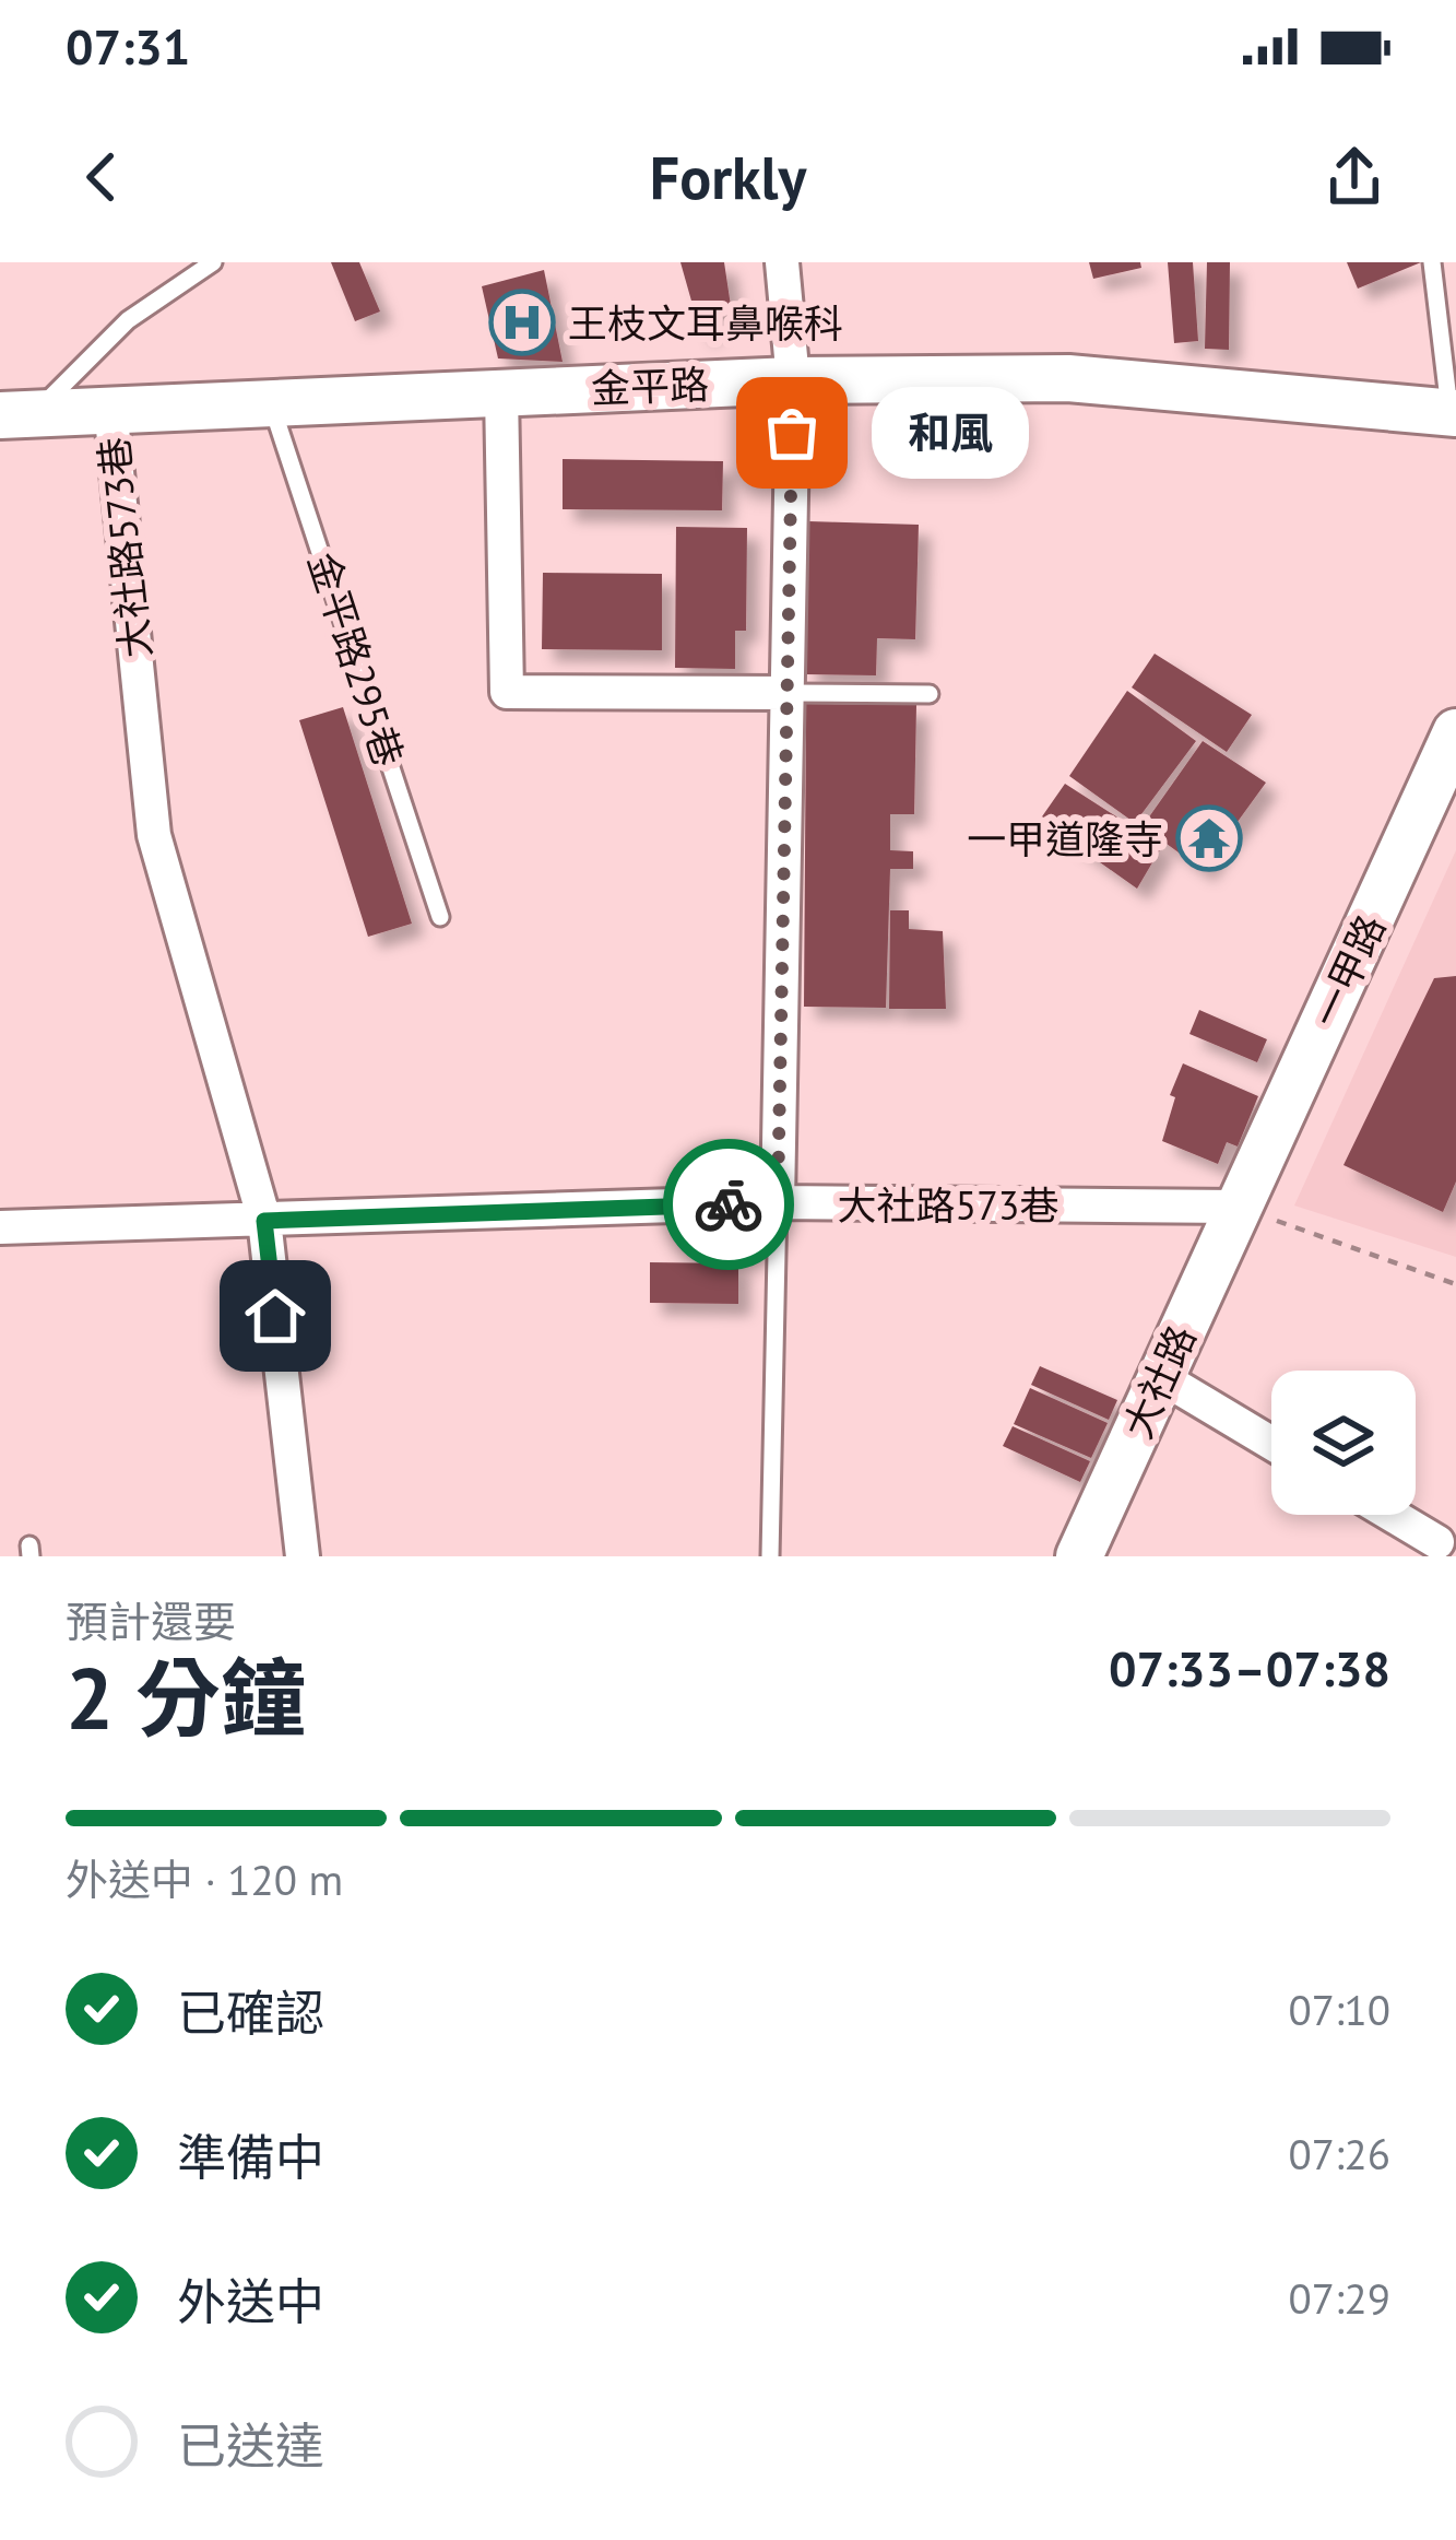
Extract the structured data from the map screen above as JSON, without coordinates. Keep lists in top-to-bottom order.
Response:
{
  "streets": {
    "street": [
      "金平路",
      "大社路573巷",
      "一甲路",
      "大社路"
    ],
    "lane": ["金平路295巷"]
  },
  "crossings": [
    ["金平路", "大社路573巷"],
    ["金平路", "金平路295巷"],
    ["大社路573巷", "一甲路"],
    ["大社路573巷", "大社路"],
    ["一甲路", "大社路"]
  ],
  "places": {
    "hospital": ["王枝文耳鼻喉科"],
    "other": ["和風"],
    "temple": ["一甲道隆寺"]
  },
  "page": {
    "status": "07:31",
    "header": "Forkly",
    "bubble": "和風",
    "heading": ["2 分鐘", "預計還要", "07:33–07:38"],
    "bar": "外送中 · 120 m",
    "list": [
      ["已確認", "07:10"],
      ["準備中", "07:26"],
      ["外送中", "07:29"],
      "已送達"
    ]
  }
}
